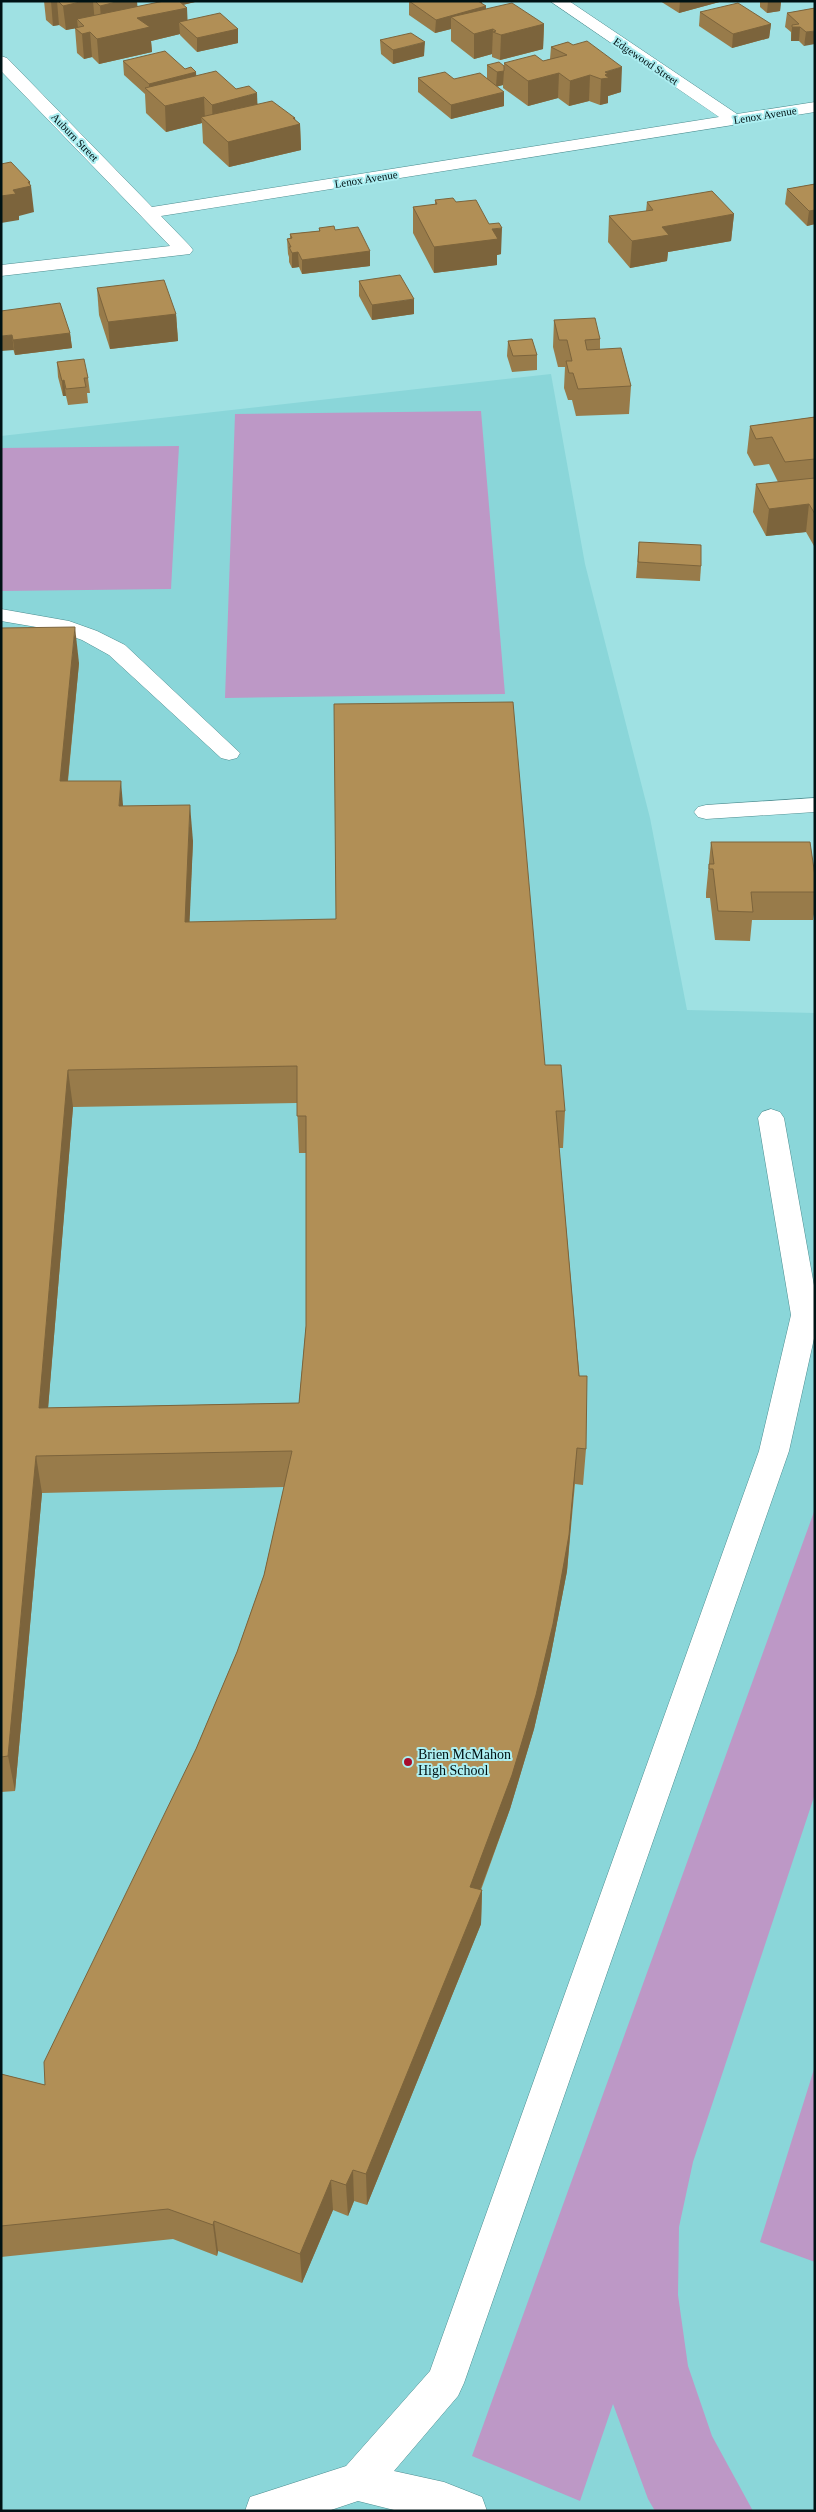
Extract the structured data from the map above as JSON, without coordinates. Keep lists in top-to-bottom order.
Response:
{
  "streets": {
    "street": ["Edgewood Street", "Lenox Avenue", "Auburn Street"]
  },
  "crossings": [
    ["Edgewood Street", "Lenox Avenue"],
    ["Lenox Avenue", "Auburn Street"]
  ],
  "places": ["Brien McMahon High School"]
}
